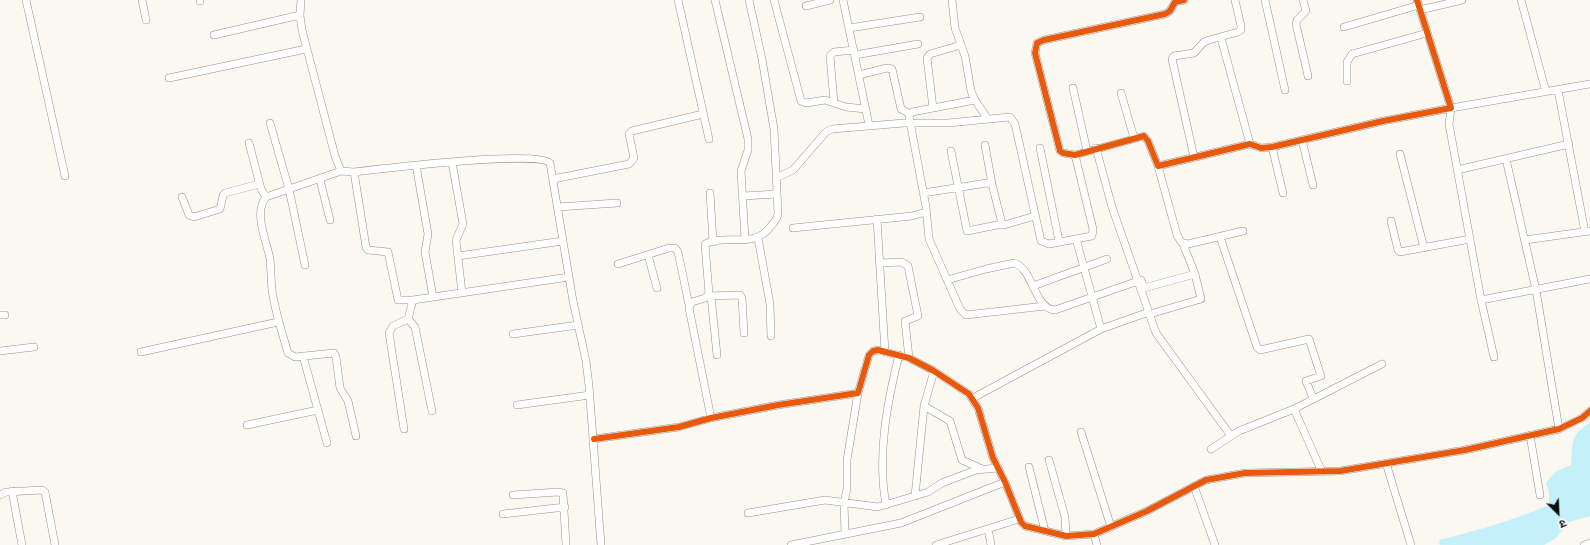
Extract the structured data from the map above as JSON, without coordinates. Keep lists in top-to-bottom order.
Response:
{
  "north": "bottom right"
}
